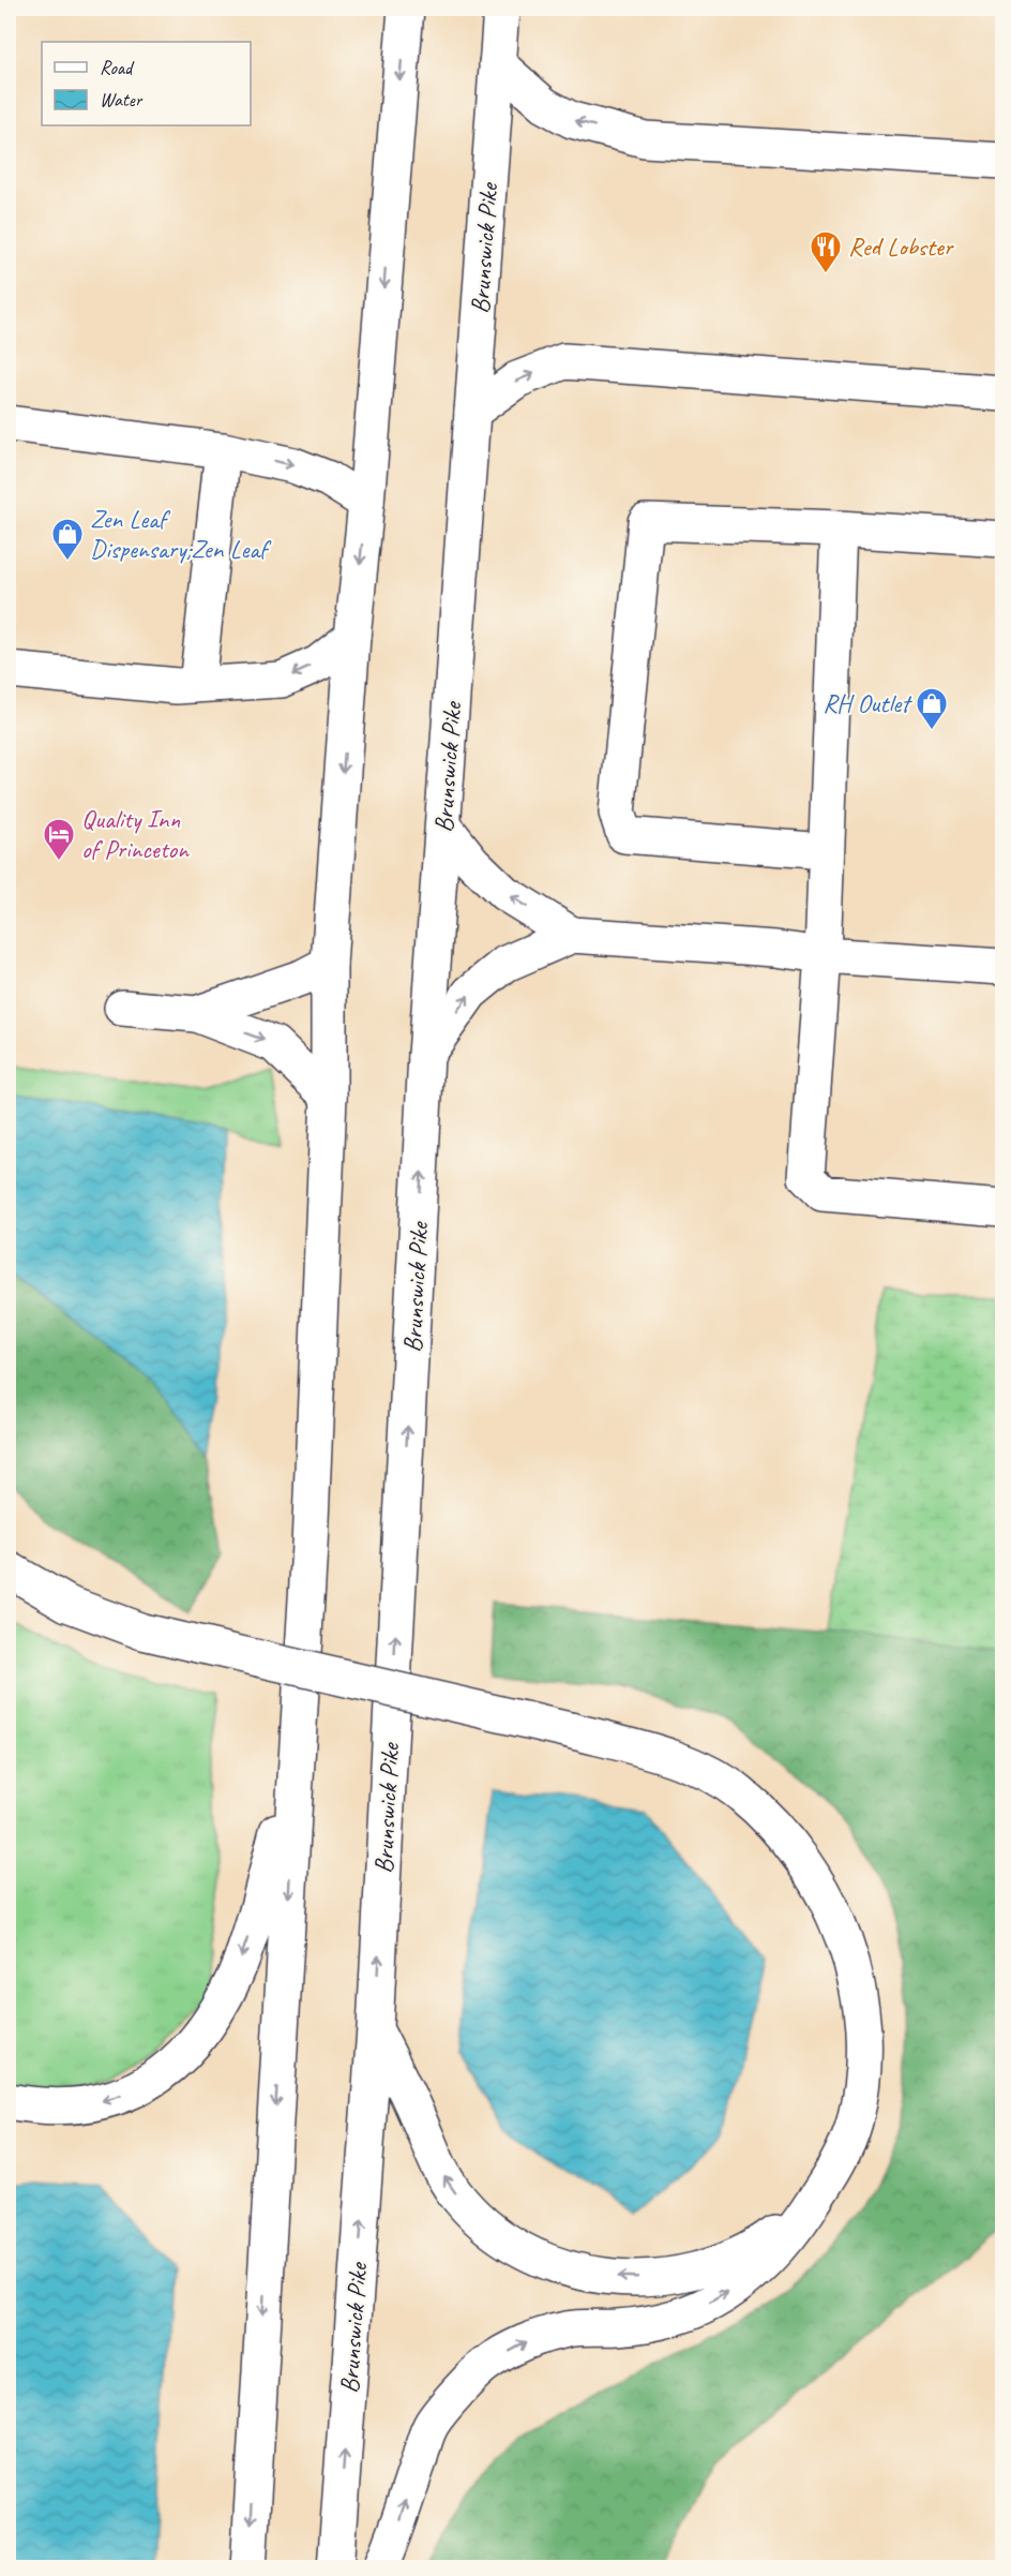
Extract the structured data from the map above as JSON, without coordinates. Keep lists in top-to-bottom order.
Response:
{
  "streets": {
    "main road": ["Brunswick Pike"]
  },
  "places": {
    "restaurant": ["Red Lobster"],
    "shop": ["Zen Leaf Dispensary;Zen Leaf", "RH Outlet"],
    "hotel": ["Quality Inn of Princeton"]
  },
  "legend": ["Road", "Water"]
}
